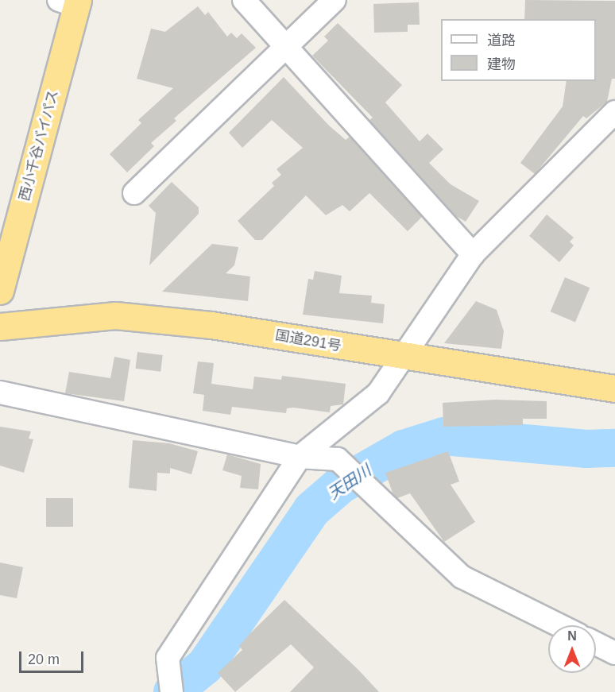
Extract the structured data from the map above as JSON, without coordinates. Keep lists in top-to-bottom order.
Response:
{
  "streets": {
    "highway": ["西小千谷バイパス", "国道291号"]
  },
  "water": ["天田川"],
  "legend": ["道路", "建物"],
  "scale_bar": "20 m",
  "north": "top"
}
